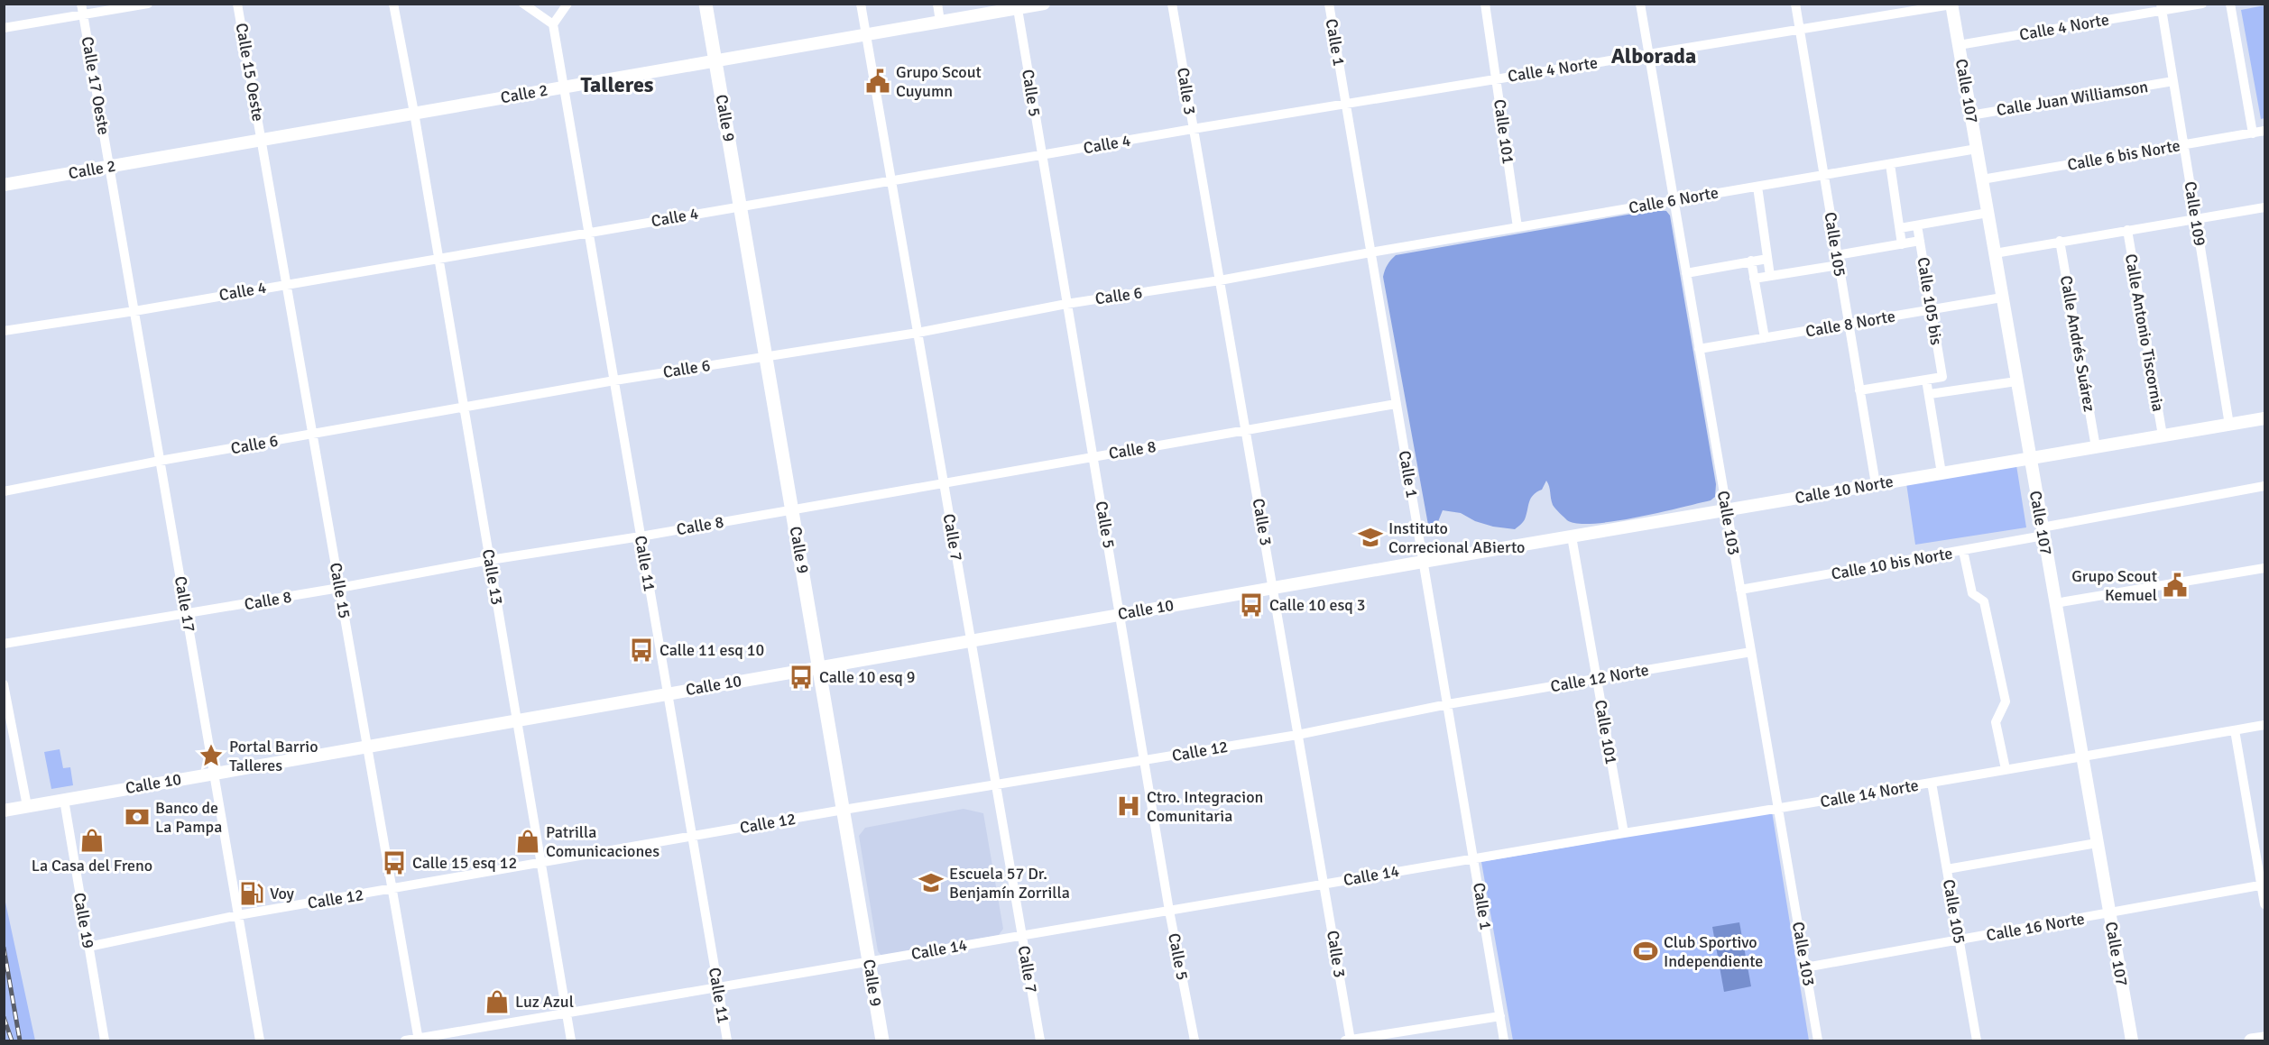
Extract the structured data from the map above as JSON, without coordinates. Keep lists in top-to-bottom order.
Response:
{
  "streets": {
    "main road": ["Calle 9"],
    "street": [
      "Calle 4 Norte",
      "Calle 1",
      "Calle 15 Oeste",
      "Calle 17 Oeste",
      "Calle 3",
      "Calle 107",
      "Calle 5",
      "Calle 2",
      "Calle Juan Williamson",
      "Calle 101",
      "Calle 4",
      "Calle 6 bis Norte",
      "Calle 6 Norte",
      "Calle 109",
      "Calle 105",
      "Calle 6",
      "Calle 105 bis",
      "Calle 8 Norte",
      "Calle Antonio Tiscornia",
      "Calle Andrés Suárez",
      "Calle 8",
      "Calle 10 Norte",
      "Calle 103",
      "Calle 7",
      "Calle 11",
      "Calle 10 bis Norte",
      "Calle 13",
      "Calle 15",
      "Calle 17",
      "Calle 10",
      "Calle 12 Norte",
      "Calle 12",
      "Calle 14 Norte",
      "Calle 14",
      "Calle 19",
      "Calle 16 Norte"
    ]
  },
  "crossings": [
    ["Calle 4 Norte", "Calle 1"],
    ["Calle 4 Norte", "Calle 107"],
    ["Calle 4 Norte", "Calle 101"],
    ["Calle 4 Norte", "Calle 4"],
    ["Calle 4 Norte", "Calle 109"],
    ["Calle 4 Norte", "Calle 105"],
    ["Calle 4 Norte", "Calle 103"],
    ["Calle 1", "Calle 4"],
    ["Calle 1", "Calle 6 Norte"],
    ["Calle 1", "Calle 6"],
    ["Calle 1", "Calle 8"],
    ["Calle 1", "Calle 10 Norte"],
    ["Calle 1", "Calle 10"],
    ["Calle 1", "Calle 12 Norte"],
    ["Calle 1", "Calle 12"],
    ["Calle 1", "Calle 14 Norte"],
    ["Calle 1", "Calle 14"],
    ["Calle 15 Oeste", "Calle 2"],
    ["Calle 15 Oeste", "Calle 15"],
    ["Calle 17 Oeste", "Calle 2"],
    ["Calle 17 Oeste", "Calle 17"],
    ["Calle 3", "Calle 4"],
    ["Calle 3", "Calle 6"],
    ["Calle 3", "Calle 8"],
    ["Calle 3", "Calle 10"],
    ["Calle 3", "Calle 12"],
    ["Calle 3", "Calle 14"],
    ["Calle 107", "Calle Juan Williamson"],
    ["Calle 107", "Calle 6 bis Norte"],
    ["Calle 107", "Calle 6 Norte"],
    ["Calle 107", "Calle 8 Norte"],
    ["Calle 107", "Calle 10 Norte"],
    ["Calle 107", "Calle 10 bis Norte"],
    ["Calle 107", "Calle 14 Norte"],
    ["Calle 107", "Calle 16 Norte"],
    ["Calle 5", "Calle 2"],
    ["Calle 5", "Calle 4"],
    ["Calle 5", "Calle 6"],
    ["Calle 5", "Calle 8"],
    ["Calle 5", "Calle 10"],
    ["Calle 5", "Calle 12"],
    ["Calle 5", "Calle 14"],
    ["Calle 2", "Calle 9"],
    ["Calle 2", "Calle 7"],
    ["Calle 2", "Calle 11"],
    ["Calle 2", "Calle 13"],
    ["Calle 2", "Calle 15"],
    ["Calle 2", "Calle 17"],
    ["Calle Juan Williamson", "Calle 109"],
    ["Calle 9", "Calle 4"],
    ["Calle 9", "Calle 6"],
    ["Calle 9", "Calle 8"],
    ["Calle 9", "Calle 10"],
    ["Calle 9", "Calle 12"],
    ["Calle 9", "Calle 14"],
    ["Calle 101", "Calle 6 Norte"],
    ["Calle 101", "Calle 10 Norte"],
    ["Calle 101", "Calle 12 Norte"],
    ["Calle 101", "Calle 14 Norte"],
    ["Calle 4", "Calle 7"],
    ["Calle 4", "Calle 11"],
    ["Calle 4", "Calle 13"],
    ["Calle 4", "Calle 15"],
    ["Calle 4", "Calle 17"],
    ["Calle 6 bis Norte", "Calle 109"],
    ["Calle 6 Norte", "Calle 105"],
    ["Calle 6 Norte", "Calle 6"],
    ["Calle 6 Norte", "Calle 105 bis"],
    ["Calle 6 Norte", "Calle 103"],
    ["Calle 109", "Calle 10 Norte"],
    ["Calle 105", "Calle 8 Norte"],
    ["Calle 105", "Calle 10 Norte"],
    ["Calle 105", "Calle 14 Norte"],
    ["Calle 105", "Calle 16 Norte"],
    ["Calle 6", "Calle 7"],
    ["Calle 6", "Calle 11"],
    ["Calle 6", "Calle 13"],
    ["Calle 6", "Calle 15"],
    ["Calle 6", "Calle 17"],
    ["Calle 105 bis", "Calle 8 Norte"],
    ["Calle 8 Norte", "Calle 103"],
    ["Calle Antonio Tiscornia", "Calle 10 Norte"],
    ["Calle Andrés Suárez", "Calle 10 Norte"],
    ["Calle 8", "Calle 7"],
    ["Calle 8", "Calle 11"],
    ["Calle 8", "Calle 13"],
    ["Calle 8", "Calle 15"],
    ["Calle 8", "Calle 17"],
    ["Calle 10 Norte", "Calle 103"],
    ["Calle 10 Norte", "Calle 10"],
    ["Calle 103", "Calle 10 bis Norte"],
    ["Calle 103", "Calle 12 Norte"],
    ["Calle 103", "Calle 14 Norte"],
    ["Calle 103", "Calle 16 Norte"],
    ["Calle 7", "Calle 10"],
    ["Calle 7", "Calle 12"],
    ["Calle 7", "Calle 14"],
    ["Calle 11", "Calle 10"],
    ["Calle 11", "Calle 12"],
    ["Calle 11", "Calle 14"],
    ["Calle 13", "Calle 10"],
    ["Calle 13", "Calle 12"],
    ["Calle 13", "Calle 14"],
    ["Calle 15", "Calle 10"],
    ["Calle 15", "Calle 12"],
    ["Calle 15", "Calle 14"],
    ["Calle 17", "Calle 10"],
    ["Calle 17", "Calle 12"],
    ["Calle 10", "Calle 19"],
    ["Calle 12 Norte", "Calle 12"],
    ["Calle 12", "Calle 19"],
    ["Calle 14 Norte", "Calle 14"]
  ],
  "districts": ["Alborada", "Talleres"],
  "places": {
    "public building": ["Grupo Scout Cuyumn", "Grupo Scout Kemuel"],
    "school or university": ["Instituto Correcional ABierto", "Escuela 57 Dr. Benjamín Zorrilla"],
    "bus stop": [
      "Calle 10 esq 3",
      "Calle 11 esq 10",
      "Calle 10 esq 9",
      "Calle 15 esq 12"
    ],
    "place": ["Portal Barrio Talleres"],
    "hospital": ["Ctro. Integracion Comunitaria"],
    "bank": ["Banco de La Pampa"],
    "shop": ["La Casa del Freno", "Patrilla Comunicaciones", "Luz Azul"],
    "fuel station": ["Voy"],
    "sports": ["Club Sportivo Independiente"]
  }
}
